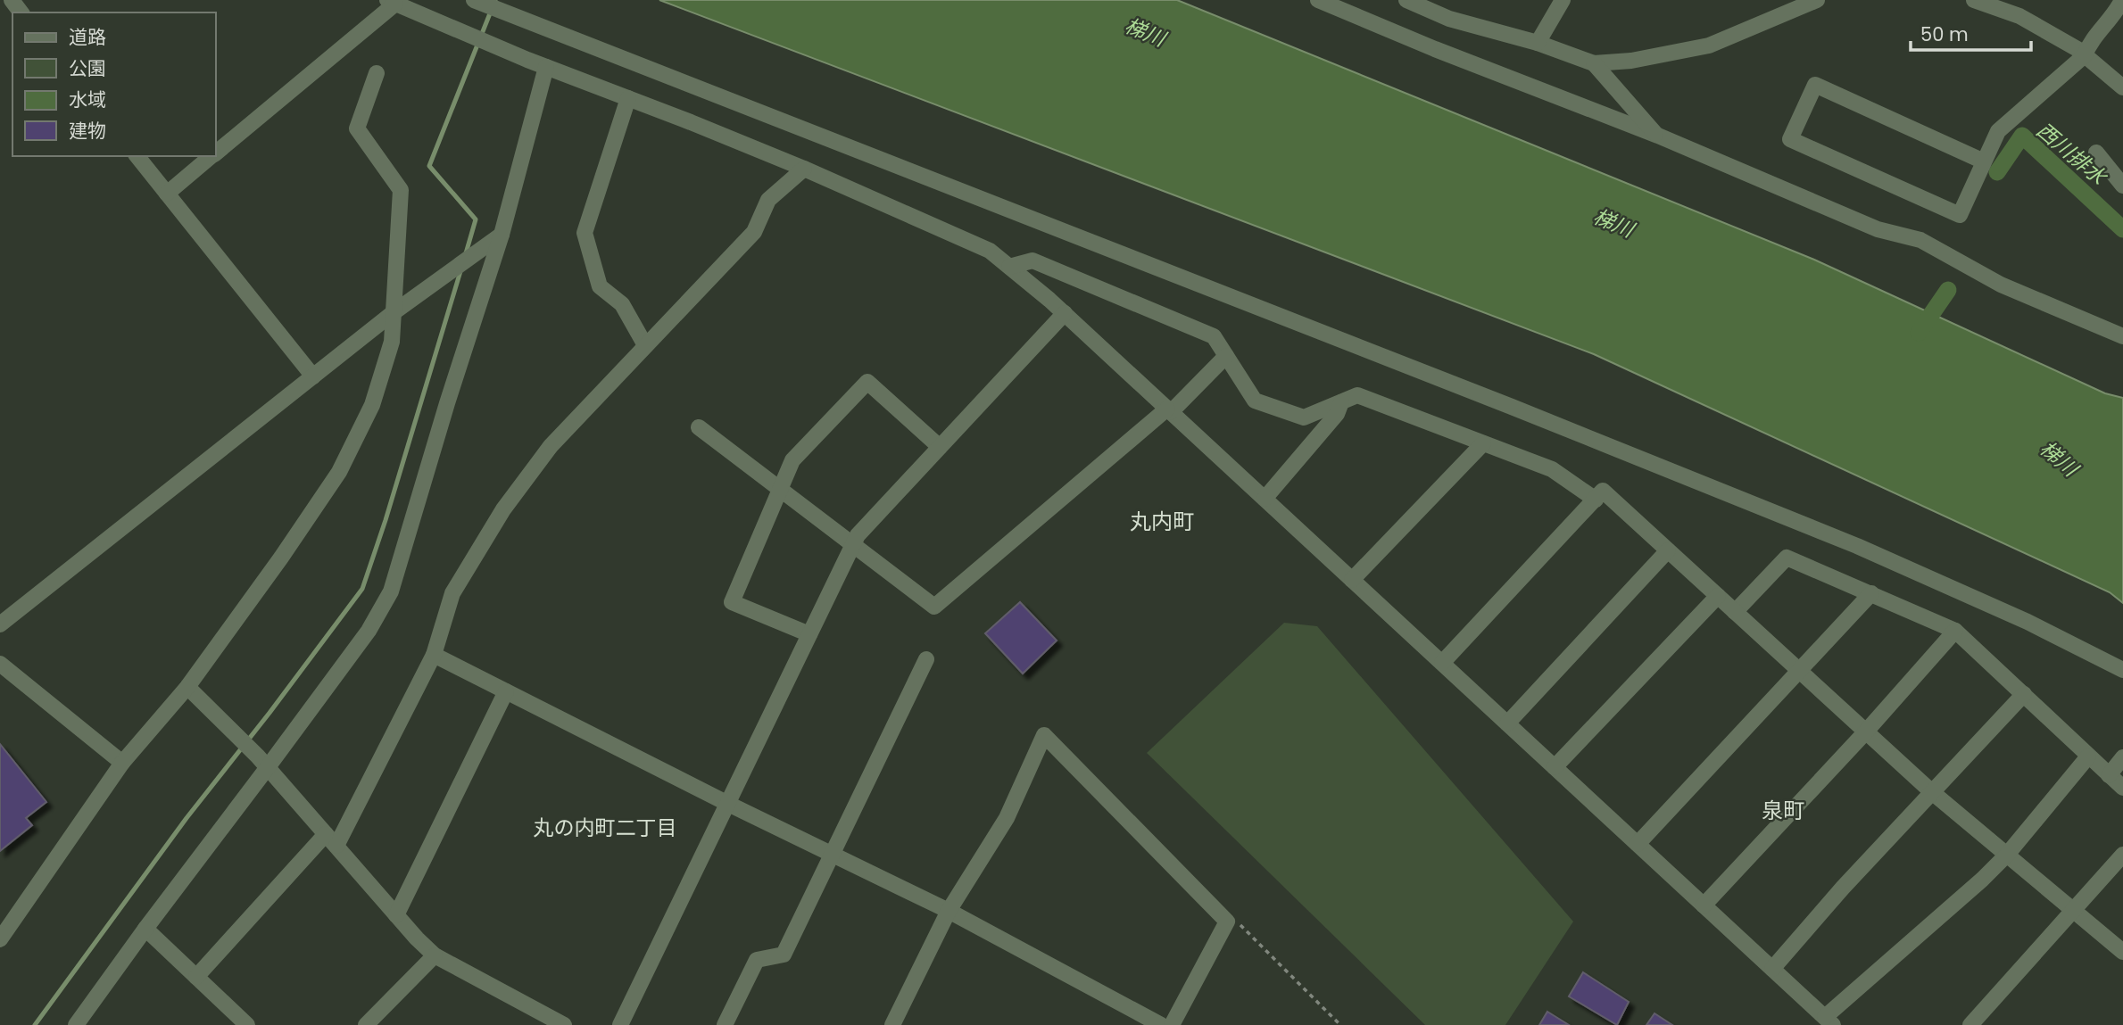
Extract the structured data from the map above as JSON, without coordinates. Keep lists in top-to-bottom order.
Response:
{
  "districts": ["丸内町", "泉町", "丸の内町二丁目"],
  "water": ["梯川", "西川排水"],
  "legend": [
    "道路",
    "公園",
    "水域",
    "建物"
  ],
  "scale_bar": "50 m"
}
